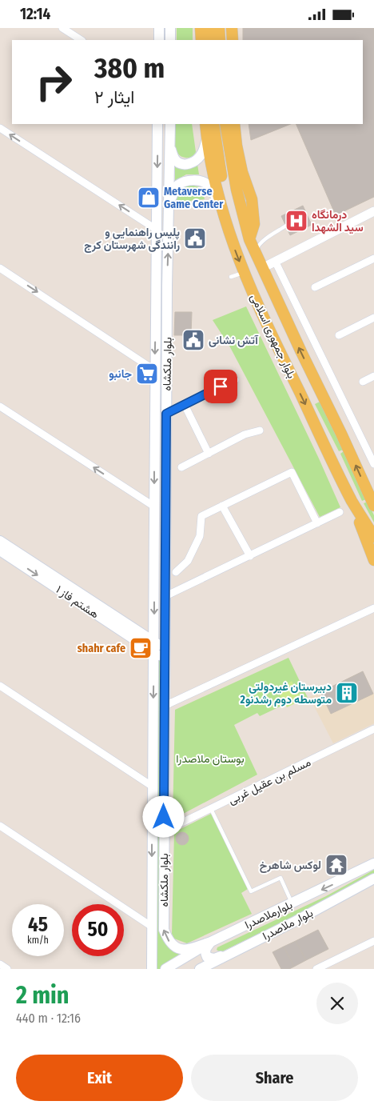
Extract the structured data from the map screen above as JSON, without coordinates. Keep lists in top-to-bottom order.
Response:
{
  "streets": {
    "main road": [
      "بلوار جمهوری اسلامی",
      "بلوار ملکشاه",
      "هشتم فاز ۱",
      "بلوارملاصدرا",
      "بلوار ملاصدرا"
    ],
    "street": ["مسلم بن عقیل غربی"]
  },
  "crossings": [
    ["بلوار ملکشاه", "هشتم فاز ۱"],
    ["بلوار ملکشاه", "مسلم بن عقیل غربی"],
    ["بلوار ملکشاه", "بلوارملاصدرا"]
  ],
  "one_way": ["بلوارملاصدرا"],
  "parks": ["بوستان ملاصدرا"],
  "places": {
    "shop": ["Metaverse Game Center"],
    "hospital": ["درمانگاه سید الشهدا"],
    "public building": ["پلیس راهنمایی و رانندگی شهرستان کرج", "آتش نشانی"],
    "supermarket": ["جانبو"],
    "cafe": ["shahr cafe"],
    "building": ["دبیرستان غیردولتی متوسطه دوم رشدنو2"],
    "temple": ["لوکس شاهرخ"]
  },
  "page": {
    "status": "12:14",
    "turn": ["380 m", "ایثار ۲"],
    "speed": "45 km/h",
    "limit": "50",
    "heading": ["2 min", "440 m · 12:16"],
    "buttons": ["Exit", "Share"]
  }
}
